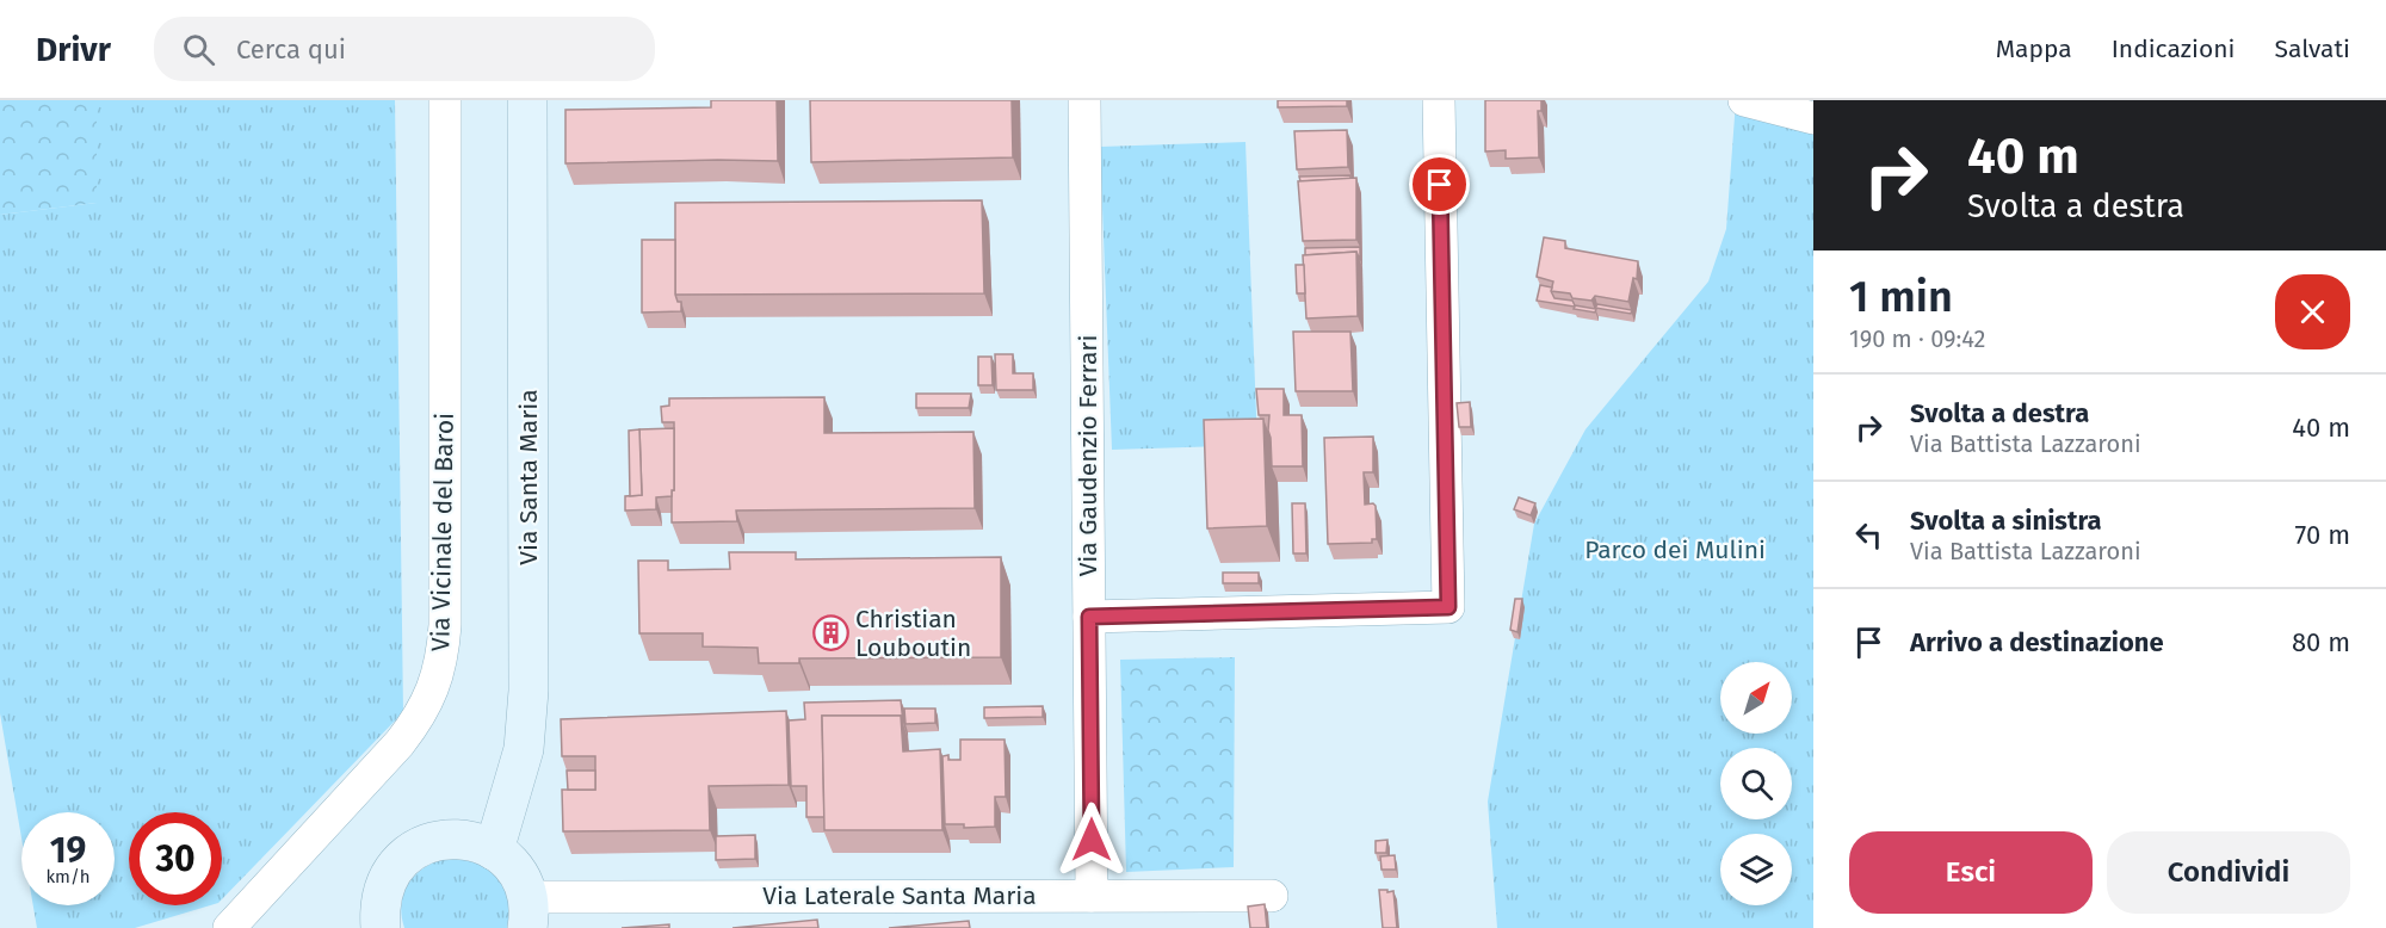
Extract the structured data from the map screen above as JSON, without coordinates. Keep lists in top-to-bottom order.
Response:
{
  "streets": {
    "street": [
      "Via Gaudenzio Ferrari",
      "Via Santa Maria",
      "Via Vicinale del Baroi",
      "Via Laterale Santa Maria"
    ]
  },
  "crossings": [
    ["Via Gaudenzio Ferrari", "Via Laterale Santa Maria"]
  ],
  "parks": ["Parco dei Mulini"],
  "places": {
    "building": ["Christian Louboutin"]
  },
  "north": "top right",
  "page": {
    "header": "Drivr",
    "search": "Cerca qui",
    "nav": ["Mappa", "Indicazioni", "Salvati"],
    "turn": ["40 m", "Svolta a destra"],
    "heading": ["1 min", "190 m · 09:42"],
    "list": [
      {
        "name": "Svolta a destra",
        "note": "Via Battista Lazzaroni",
        "value": "40 m"
      },
      {
        "name": "Svolta a sinistra",
        "note": "Via Battista Lazzaroni",
        "value": "70 m"
      },
      {
        "name": "Arrivo a destinazione",
        "value": "80 m"
      }
    ],
    "speed": "19 km/h",
    "limit": "30",
    "buttons": ["Esci", "Condividi"]
  }
}
